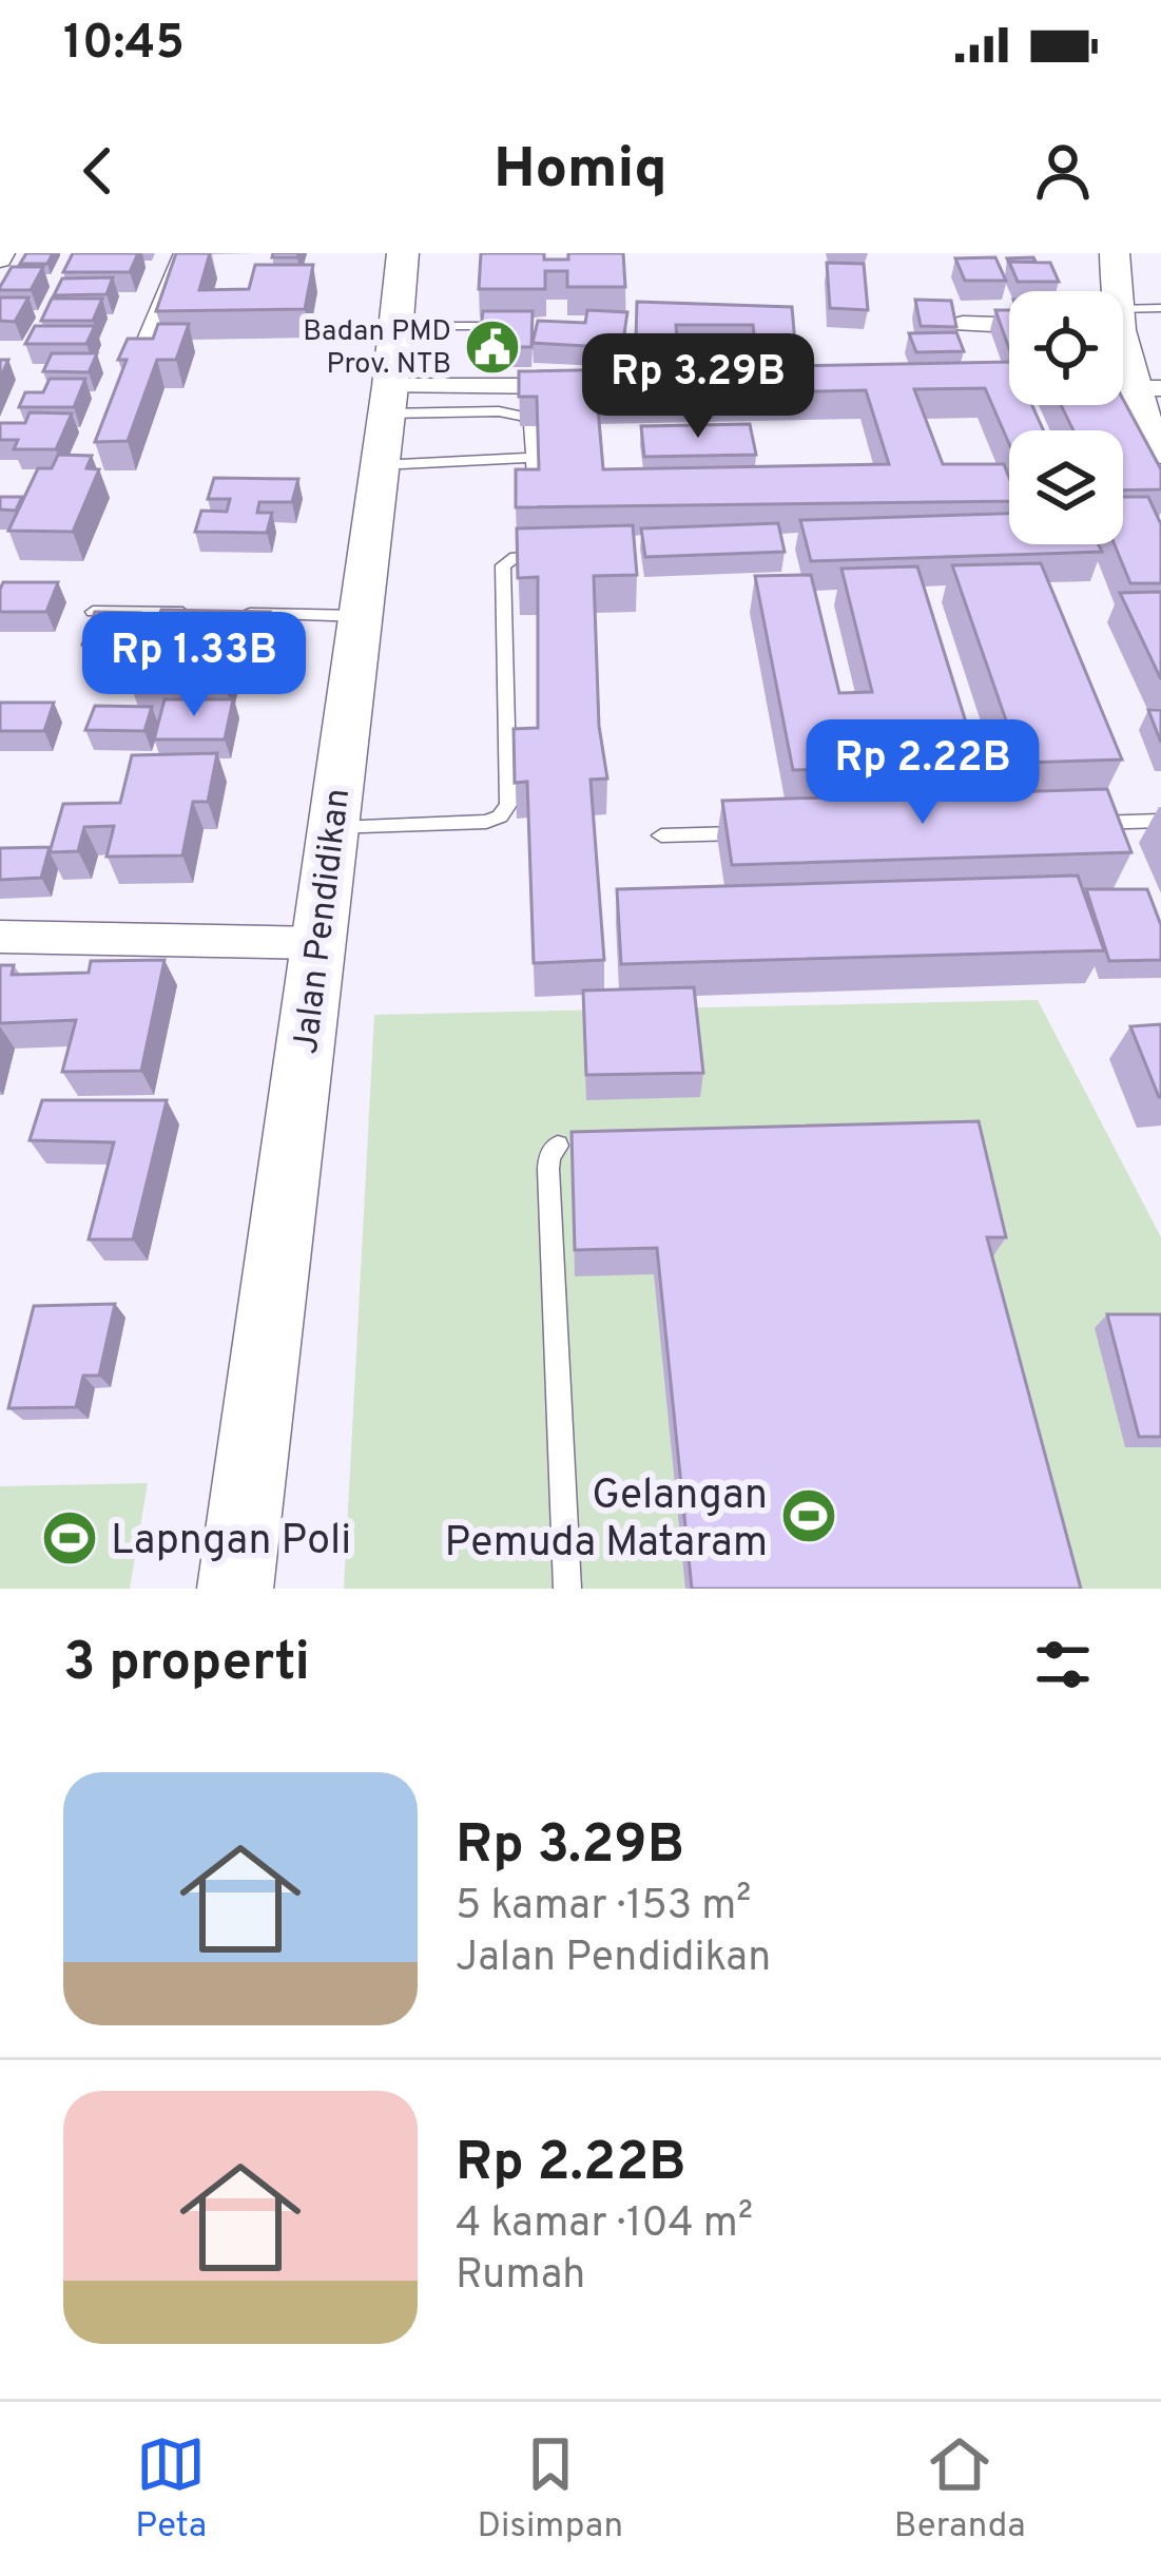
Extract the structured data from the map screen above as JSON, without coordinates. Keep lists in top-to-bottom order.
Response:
{
  "streets": {
    "main road": ["Jalan Pendidikan"]
  },
  "places": {
    "public building": ["Badan PMD Prov. NTB"],
    "sports": ["Gelangan Pemuda Mataram", "Lapngan Poli"]
  },
  "page": {
    "status": "10:45",
    "header": "Homiq",
    "price": ["Rp 3.29B", "Rp 1.33B", "Rp 2.22B"],
    "heading": "3 properti",
    "list": [
      {
        "name": "Rp 3.29B",
        "note": "5 kamar · 153 m² · Jalan Pendidikan"
      },
      {
        "name": "Rp 2.22B",
        "note": "4 kamar · 104 m² · Rumah"
      }
    ],
    "tabs": ["Peta", "Disimpan", "Beranda"]
  }
}
